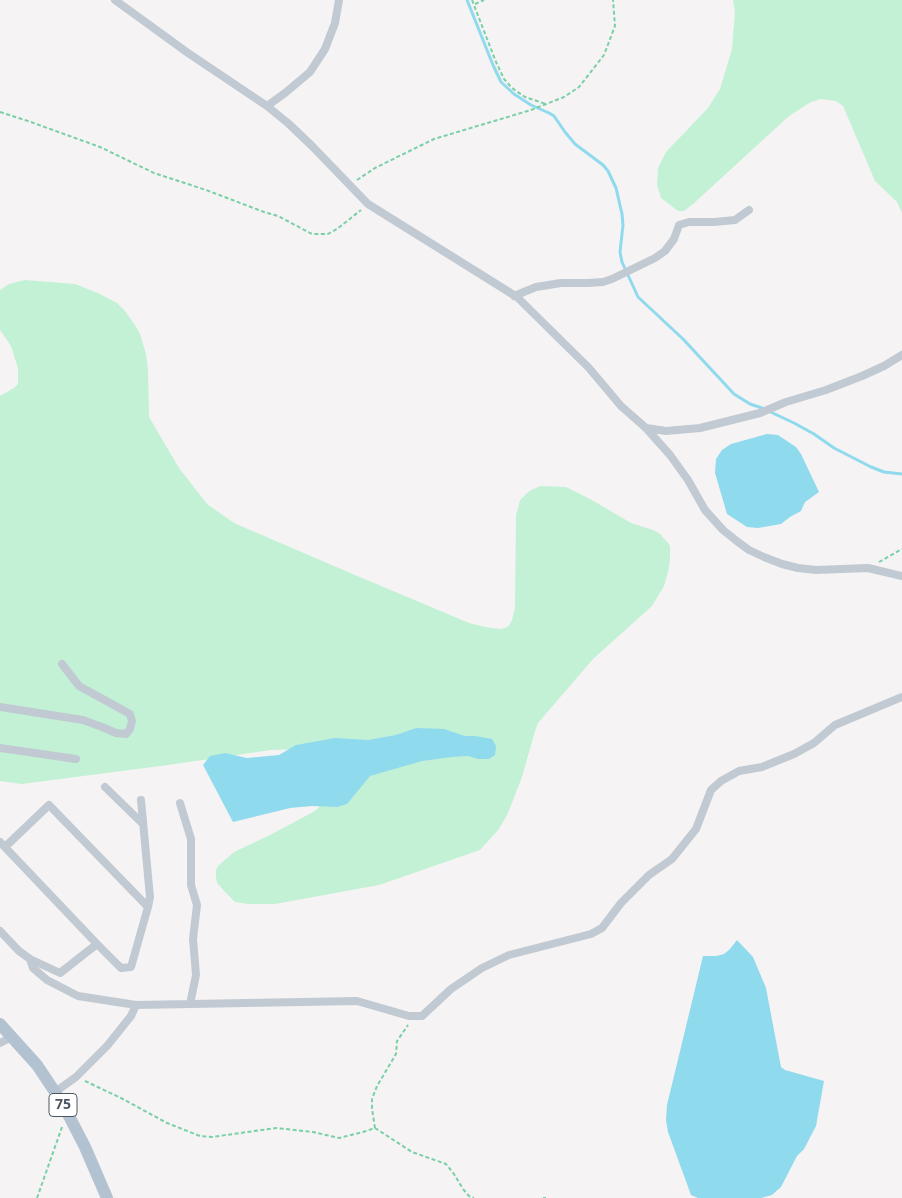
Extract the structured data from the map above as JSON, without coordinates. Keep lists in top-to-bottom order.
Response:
{
  "streets": {
    "main road": ["75"]
  }
}
